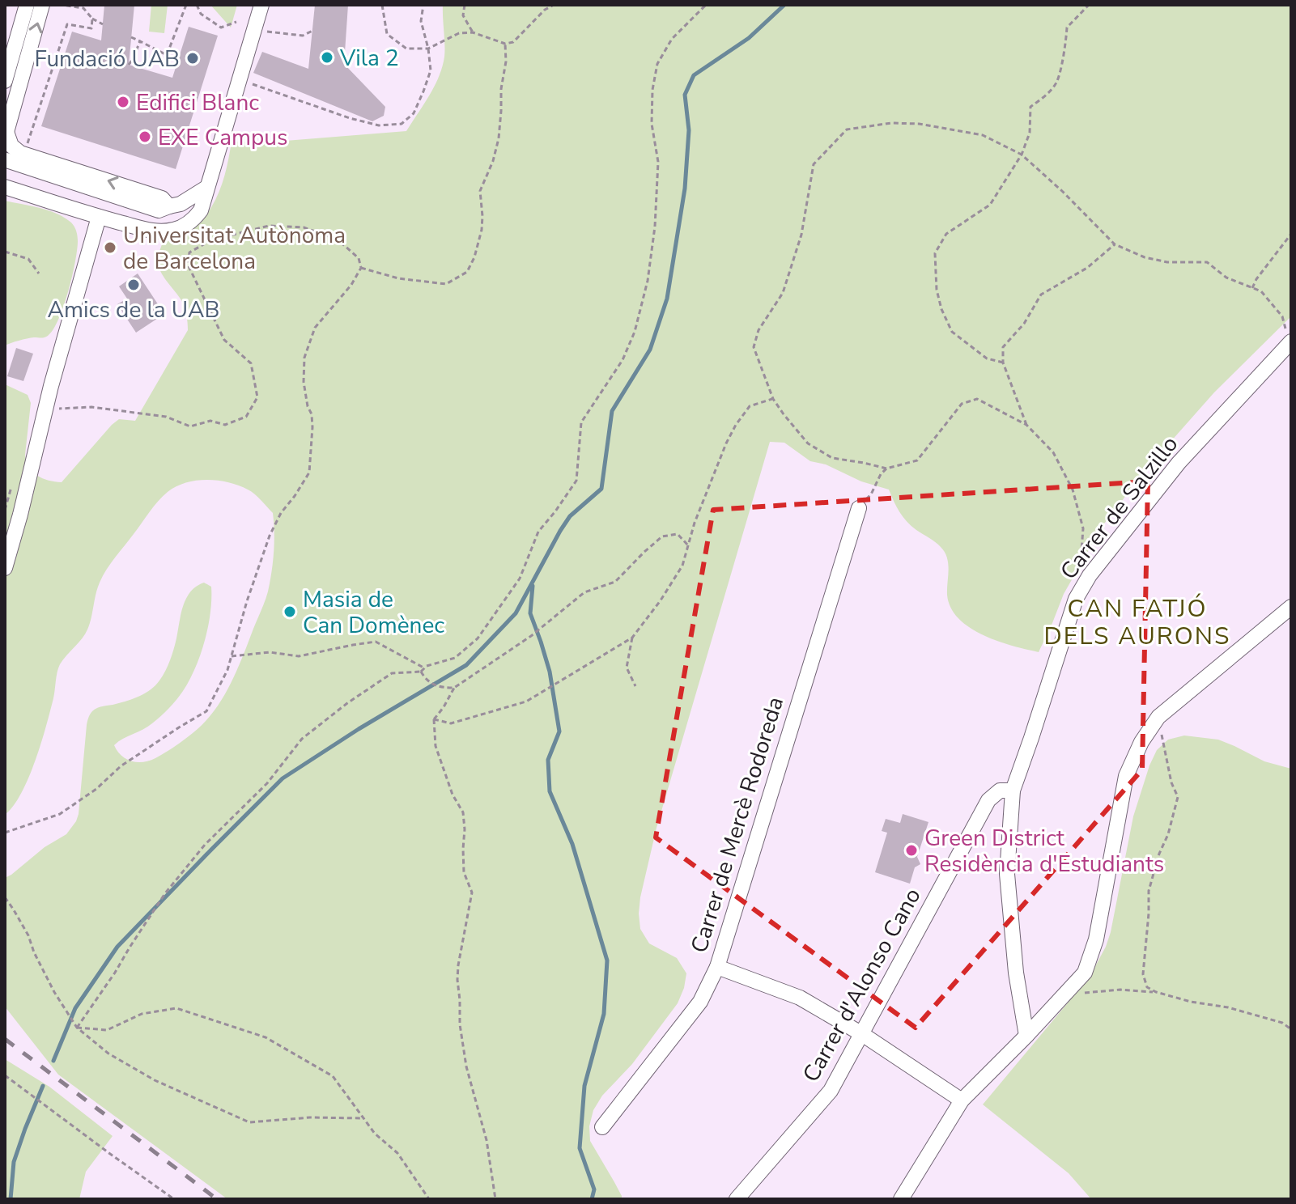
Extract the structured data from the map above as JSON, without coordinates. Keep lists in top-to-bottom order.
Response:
{
  "streets": {
    "street": ["Carrer de Salzillo", "Carrer de Mercè Rodoreda", "Carrer d'Alonso Cano"]
  },
  "crossings": [
    ["Carrer de Salzillo", "Carrer d'Alonso Cano"]
  ],
  "districts": ["CAN FATJÓ DELS AURONS"],
  "places": [
    "Vila 2",
    "Fundació UAB",
    "Edifici Blanc",
    "EXE Campus",
    "Universitat Autònoma de Barcelona",
    "Amics de la UAB",
    "Masia de Can Domènec",
    "Green District Residència d'Estudiants"
  ]
}
